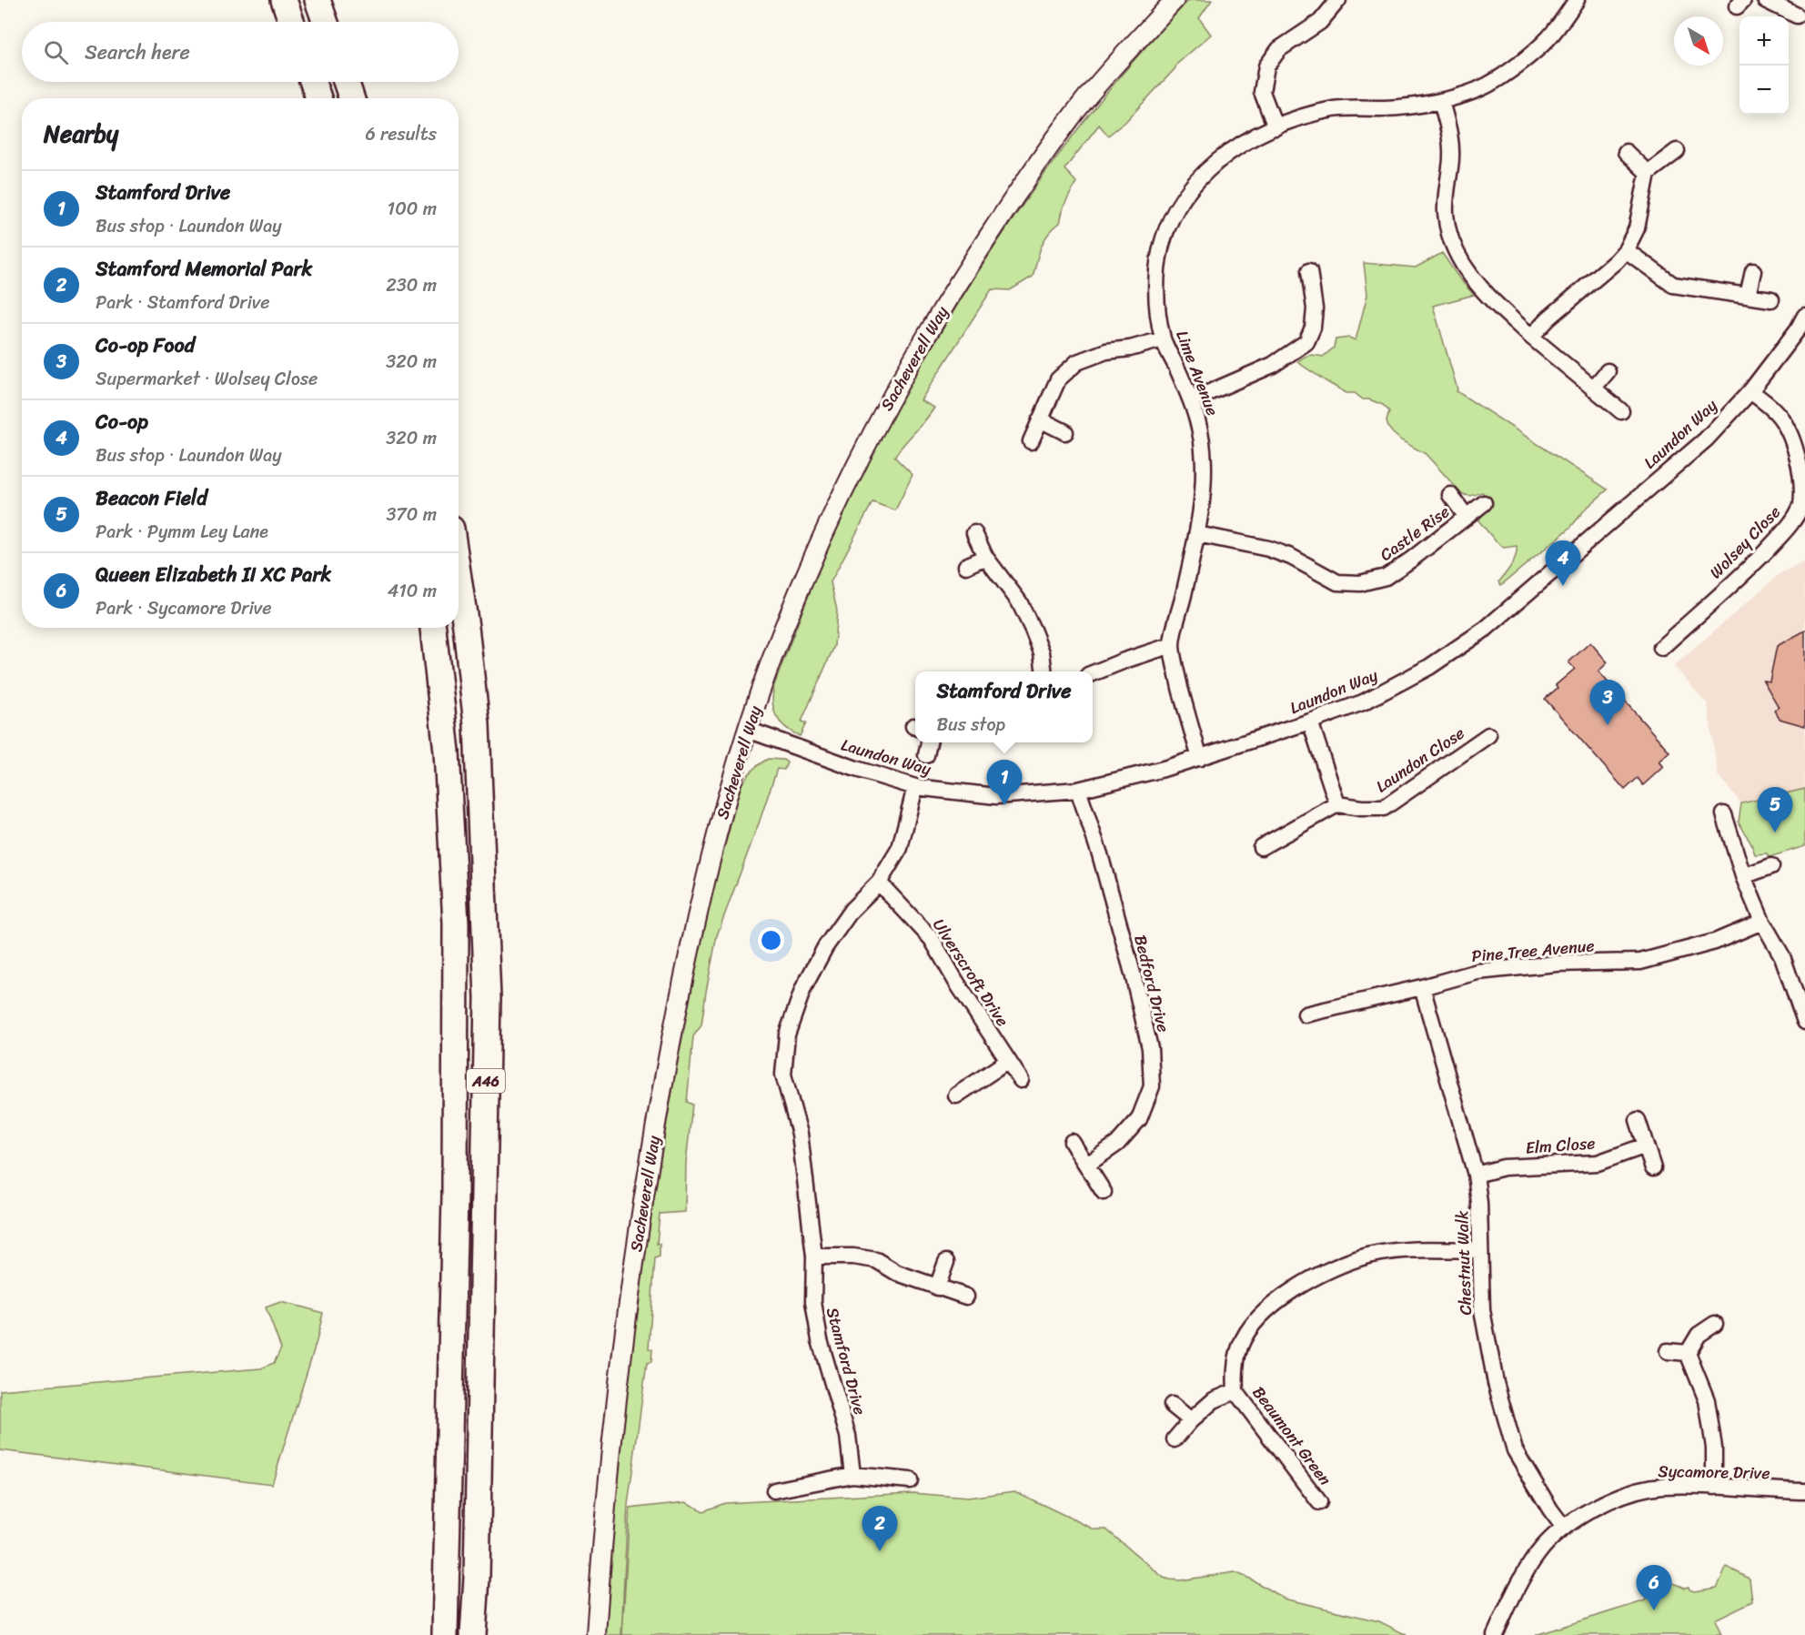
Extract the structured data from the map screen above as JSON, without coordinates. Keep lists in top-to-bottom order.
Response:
{
  "streets": {
    "highway": ["A46"],
    "street": [
      "Sacheverell Way",
      "Lime Avenue",
      "Laundon Way",
      "Castle Rise",
      "Wolsey Close",
      "Laundon Close",
      "Pine Tree Avenue",
      "Ulverscroft Drive",
      "Bedford Drive",
      "Elm Close",
      "Chestnut Walk",
      "Stamford Drive",
      "Beaumont Green",
      "Sycamore Drive"
    ]
  },
  "crossings": [
    ["Sacheverell Way", "Laundon Way"],
    ["Lime Avenue", "Laundon Way"],
    ["Lime Avenue", "Castle Rise"],
    ["Laundon Way", "Wolsey Close"],
    ["Laundon Way", "Bedford Drive"],
    ["Laundon Way", "Stamford Drive"],
    ["Pine Tree Avenue", "Chestnut Walk"],
    ["Ulverscroft Drive", "Stamford Drive"],
    ["Elm Close", "Chestnut Walk"],
    ["Chestnut Walk", "Beaumont Green"],
    ["Chestnut Walk", "Sycamore Drive"]
  ],
  "north": "bottom right",
  "page": {
    "map_buttons": ["+", "−"],
    "search": "Search here",
    "heading": ["Nearby", "6 results"],
    "list": [
      {
        "mark": "1",
        "name": "Stamford Drive",
        "note": "Bus stop · Laundon Way",
        "value": "100 m"
      },
      {
        "mark": "2",
        "name": "Stamford Memorial Park",
        "note": "Park · Stamford Drive",
        "value": "230 m"
      },
      {
        "mark": "3",
        "name": "Co-op Food",
        "note": "Supermarket · Wolsey Close",
        "value": "320 m"
      },
      {
        "mark": "4",
        "name": "Co-op",
        "note": "Bus stop · Laundon Way",
        "value": "320 m"
      },
      {
        "mark": "5",
        "name": "Beacon Field",
        "note": "Park · Pymm Ley Lane",
        "value": "370 m"
      },
      {
        "mark": "6",
        "name": "Queen Elizabeth II XC Park",
        "note": "Park · Sycamore Drive",
        "value": "410 m"
      }
    ],
    "pins": [
      "4",
      "3",
      "1",
      "5",
      "2",
      "6"
    ],
    "popup": ["Stamford Drive", "Bus stop"]
  }
}
